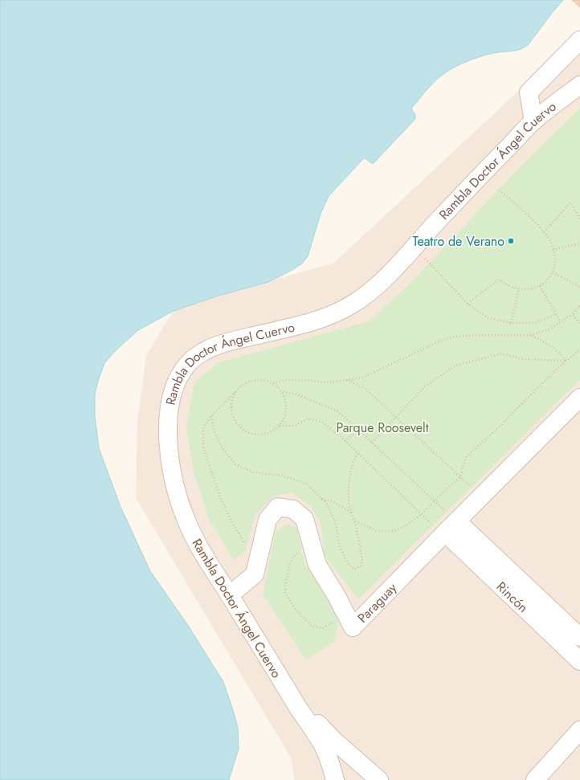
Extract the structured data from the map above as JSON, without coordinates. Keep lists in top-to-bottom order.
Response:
{
  "streets": {
    "street": ["Rambla Doctor Ángel Cuervo", "Rincón", "Paraguay"]
  },
  "crossings": [
    ["Rambla Doctor Ángel Cuervo", "Paraguay"],
    ["Rincón", "Paraguay"]
  ],
  "parks": ["Parque Roosevelt"],
  "places": ["Teatro de Verano"]
}
